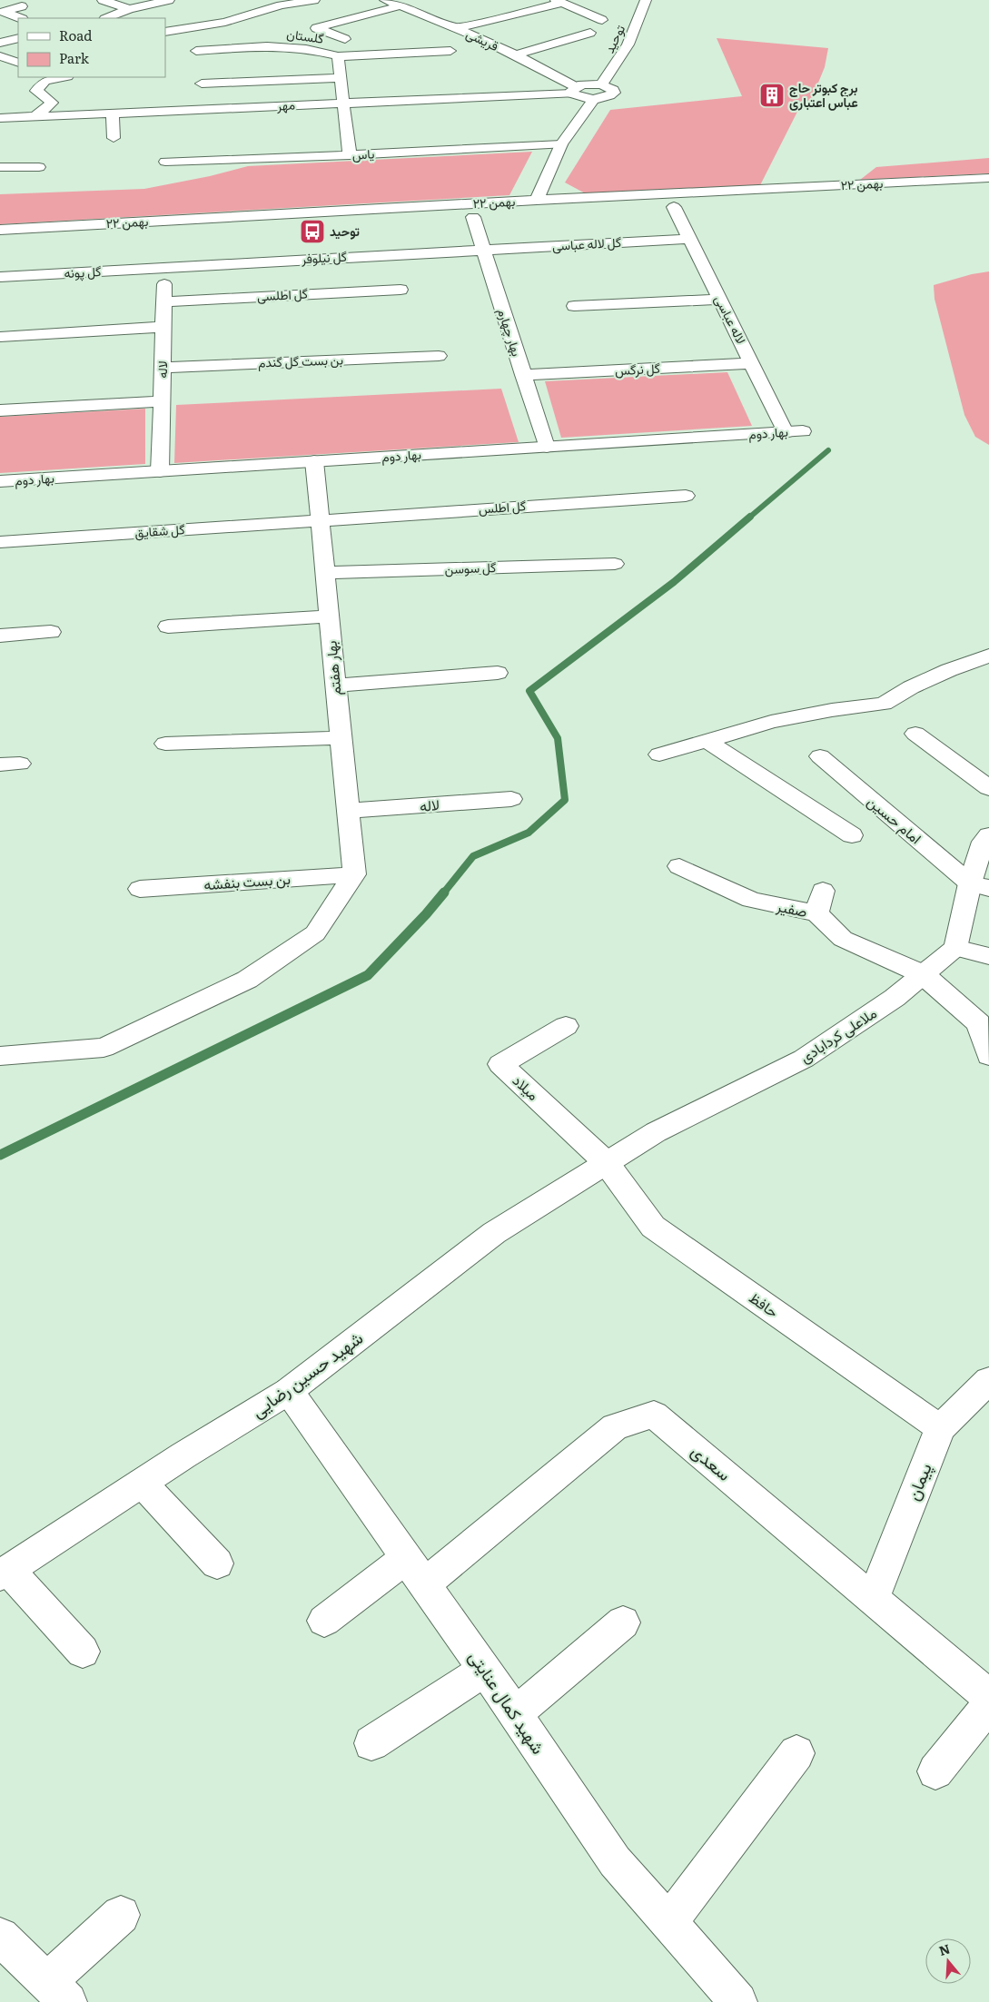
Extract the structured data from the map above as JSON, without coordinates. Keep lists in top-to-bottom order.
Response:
{
  "streets": {
    "street": [
      "گلستان",
      "توحید",
      "قریشی",
      "مهر",
      "یاس",
      "۲۲ بهمن",
      "گل لاله عباسی",
      "گل نیلوفر",
      "گل پونه",
      "گل اطلسی",
      "لاله عباسی",
      "بهار چهارم",
      "بن بست گل گندم",
      "لاله",
      "گل نرگس",
      "بهار دوم",
      "گل اطلس",
      "گل شقایق",
      "گل سوسن",
      "بهار هفتم",
      "امام حسین",
      "بن بست بنفشه",
      "صفیر",
      "ملاعلی کردابادی",
      "میلاد",
      "حافظ",
      "شهید حسین رضایی",
      "سعدی",
      "پیمان",
      "شهید کمال عنایتی"
    ]
  },
  "crossings": [
    ["گلستان", "مهر"],
    ["گلستان", "یاس"],
    ["قریشی", "مهر"],
    ["۲۲ بهمن", "بهار چهارم"],
    ["گل لاله عباسی", "گل نیلوفر"],
    ["گل لاله عباسی", "لاله عباسی"],
    ["گل لاله عباسی", "بهار چهارم"],
    ["گل نیلوفر", "گل پونه"],
    ["گل نیلوفر", "بهار چهارم"],
    ["گل نیلوفر", "لاله"],
    ["گل پونه", "لاله"],
    ["گل اطلسی", "لاله"],
    ["لاله عباسی", "گل نرگس"],
    ["لاله عباسی", "بهار دوم"],
    ["بهار چهارم", "گل نرگس"],
    ["بهار چهارم", "بهار دوم"],
    ["بن بست گل گندم", "لاله"],
    ["لاله", "بهار دوم"],
    ["لاله", "بهار هفتم"],
    ["بهار دوم", "بهار هفتم"],
    ["گل اطلس", "گل شقایق"],
    ["گل اطلس", "بهار هفتم"],
    ["گل شقایق", "بهار هفتم"],
    ["گل سوسن", "بهار هفتم"],
    ["بهار هفتم", "بن بست بنفشه"],
    ["صفیر", "ملاعلی کردابادی"],
    ["ملاعلی کردابادی", "میلاد"],
    ["ملاعلی کردابادی", "حافظ"],
    ["ملاعلی کردابادی", "شهید حسین رضایی"],
    ["میلاد", "حافظ"],
    ["میلاد", "شهید حسین رضایی"],
    ["حافظ", "شهید حسین رضایی"],
    ["حافظ", "پیمان"],
    ["شهید حسین رضایی", "شهید کمال عنایتی"],
    ["سعدی", "پیمان"],
    ["سعدی", "شهید کمال عنایتی"]
  ],
  "places": {
    "building": ["برج کبوتر حاج عباس اعتباری"],
    "bus stop": ["توحید"]
  },
  "legend": ["Road", "Park"],
  "north": "top"
}
